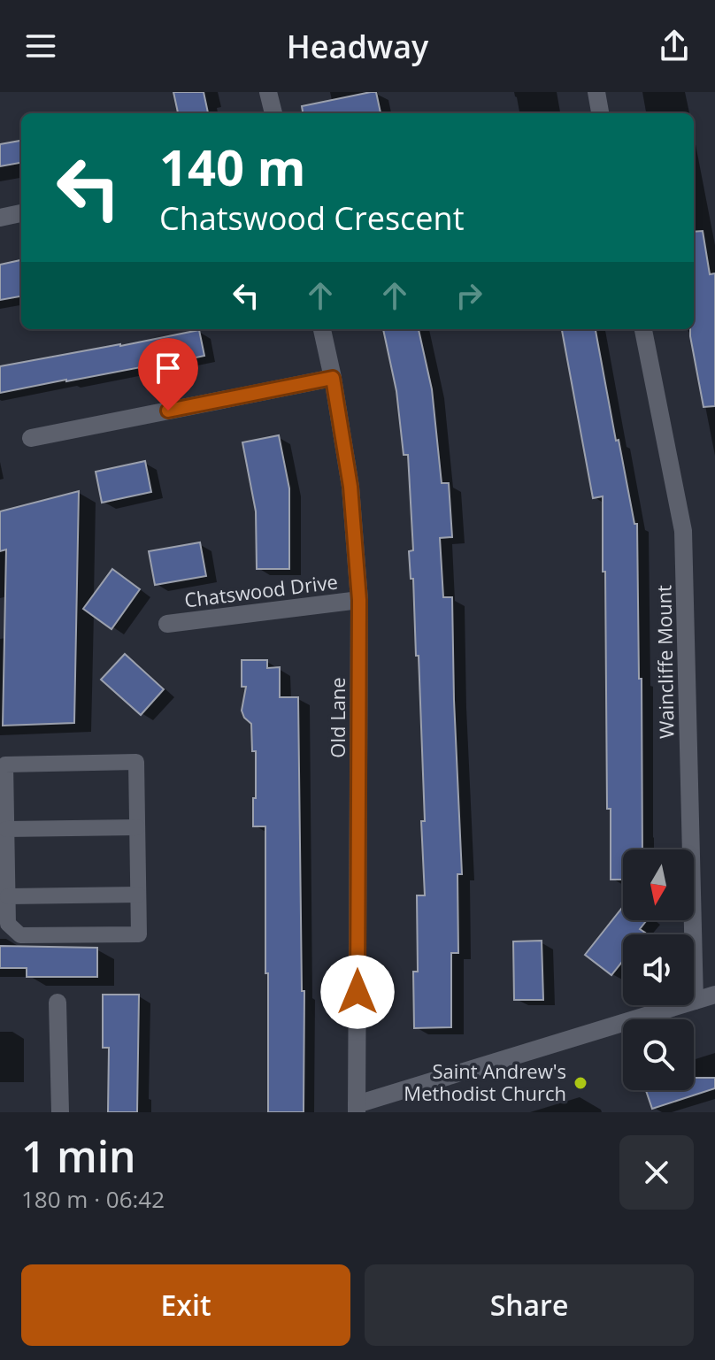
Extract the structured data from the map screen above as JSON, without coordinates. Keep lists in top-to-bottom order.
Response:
{
  "streets": {
    "street": ["Chatswood Drive", "Waincliffe Mount", "Old Lane"]
  },
  "crossings": [
    ["Chatswood Drive", "Old Lane"]
  ],
  "places": ["Saint Andrew's Methodist Church"],
  "north": "bottom",
  "page": {
    "header": "Headway",
    "turn": ["140 m", "Chatswood Crescent"],
    "heading": ["1 min", "180 m · 06:42"],
    "buttons": ["Exit", "Share"]
  }
}
